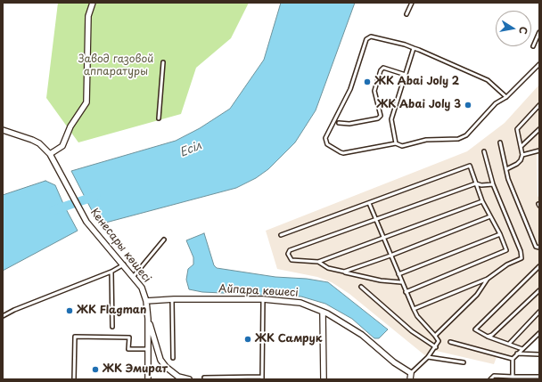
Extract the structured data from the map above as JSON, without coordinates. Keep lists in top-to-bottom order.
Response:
{
  "streets": {
    "street": ["Кенесары көшесі", "Айпара көшесі"]
  },
  "crossings": [
    ["Кенесары көшесі", "Айпара көшесі"]
  ],
  "water": ["Есіл"],
  "parks": ["Завод газовой аппаратуры"],
  "places": [
    "ЖК Abai Joly 2",
    "ЖК Abai Joly 3",
    "ЖК Flagman",
    "ЖК Самрук",
    "ЖК Эмират"
  ],
  "north": "right"
}
